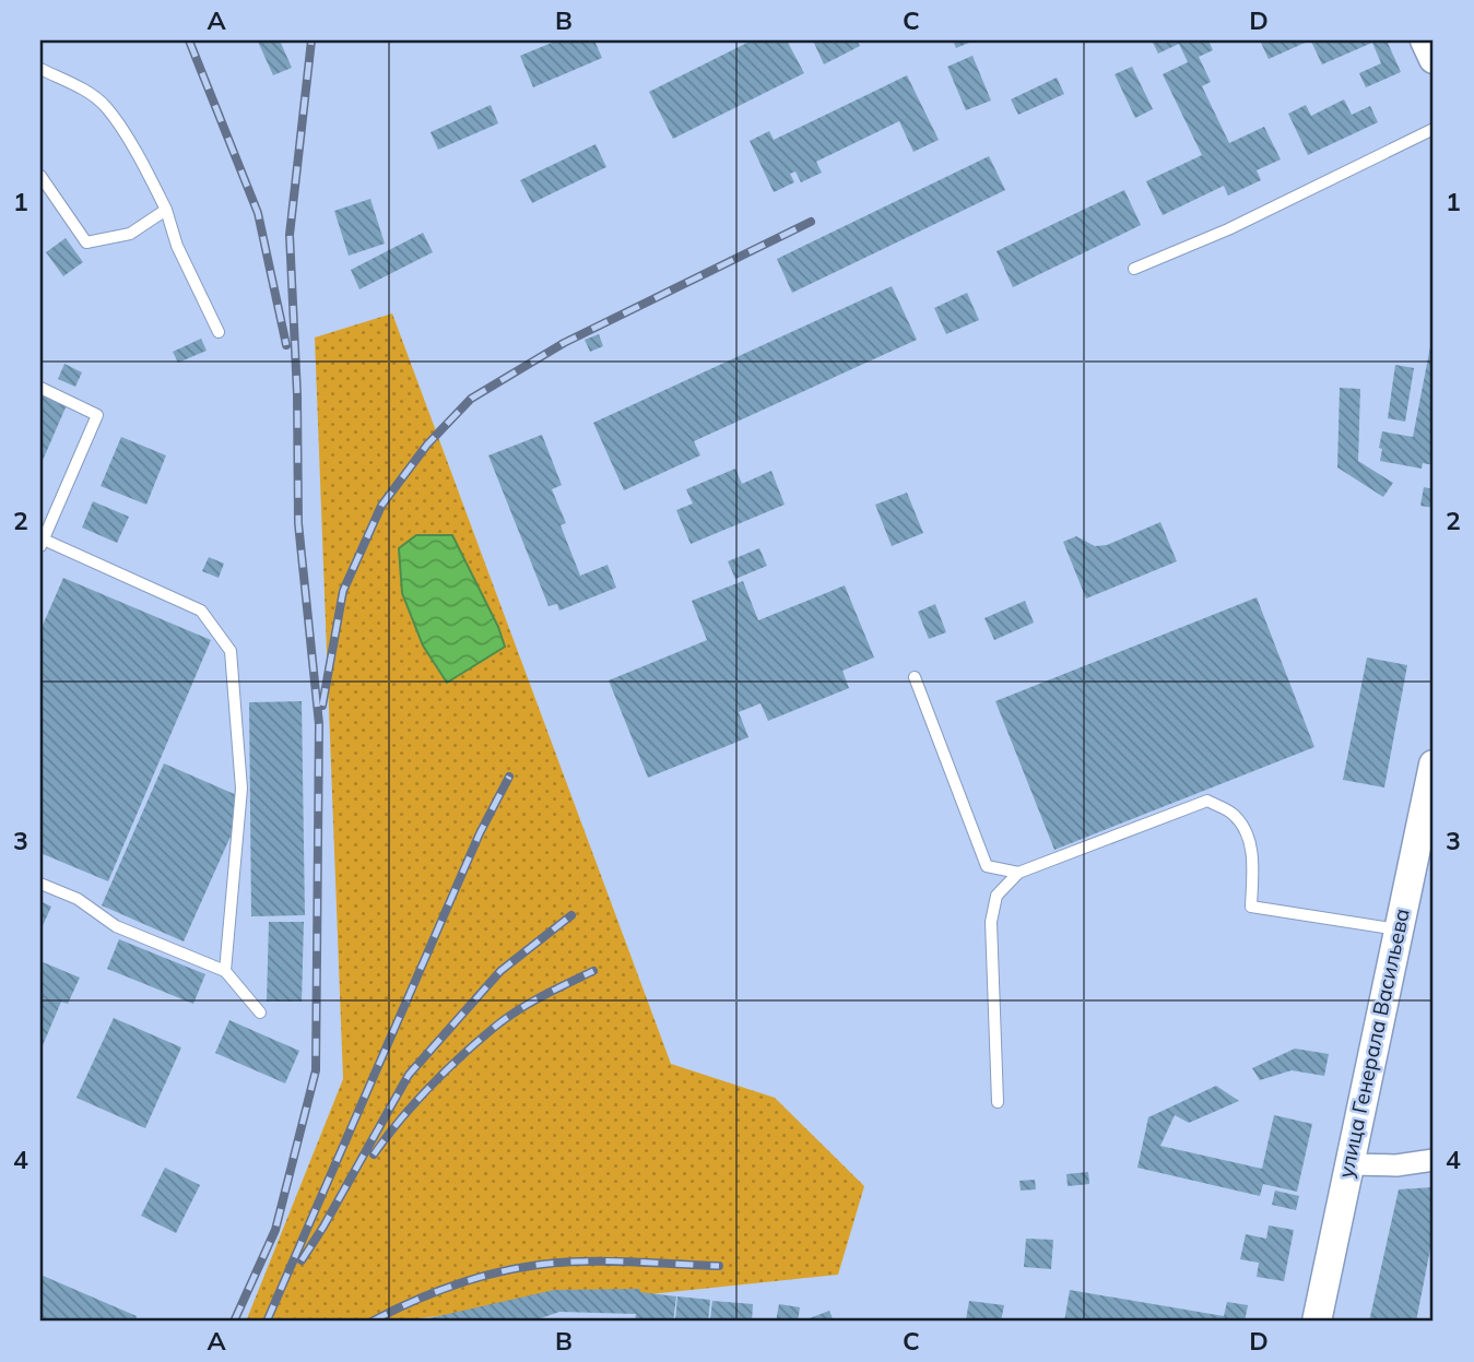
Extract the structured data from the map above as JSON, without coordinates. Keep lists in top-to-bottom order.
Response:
{
  "streets": {
    "main road": ["улица Генерала Васильева"]
  },
  "grid": {
    "columns": [
      "A",
      "B",
      "C",
      "D"
    ],
    "rows": [
      "1",
      "2",
      "3",
      "4"
    ]
  }
}
